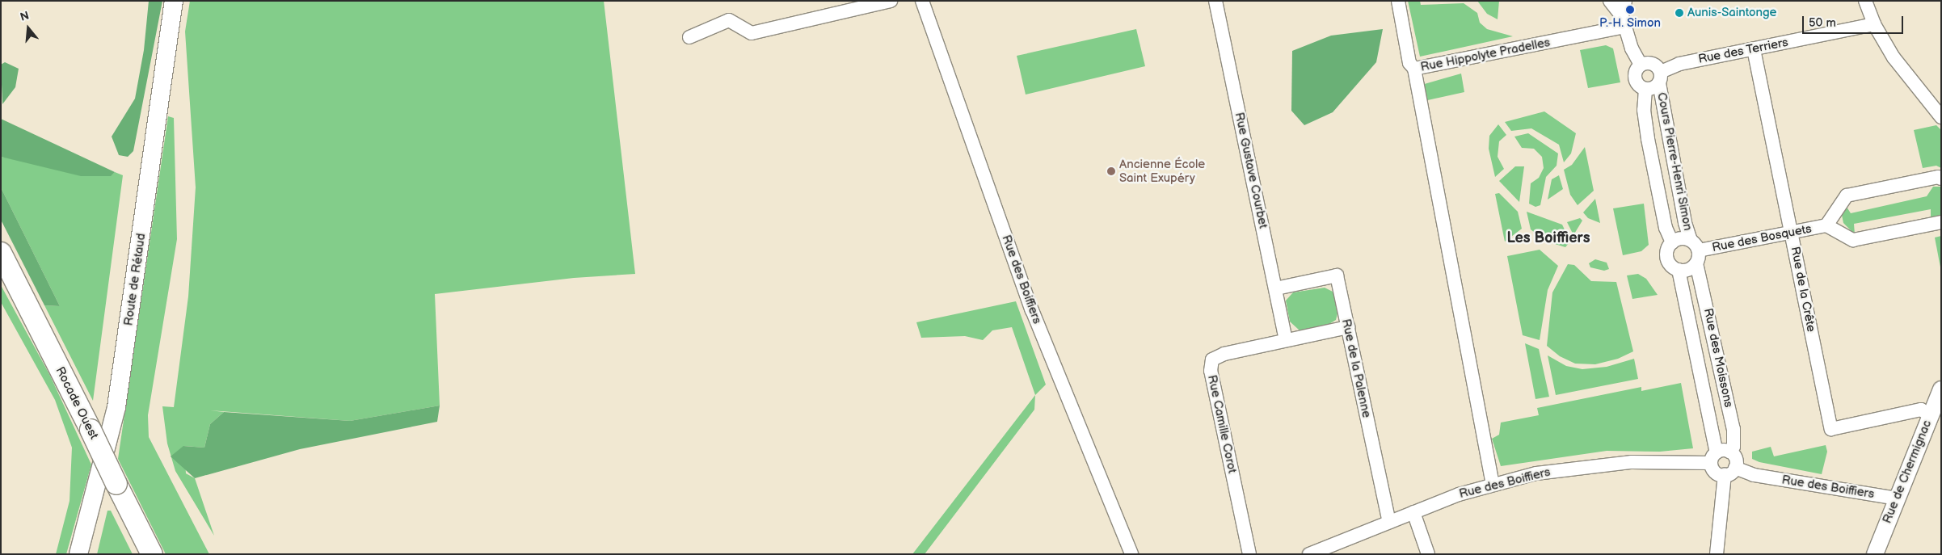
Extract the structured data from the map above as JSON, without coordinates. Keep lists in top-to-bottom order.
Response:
{
  "streets": {
    "main road": ["Route de Rétaud", "Rocade Ouest"],
    "street": [
      "Rue des Terriers",
      "Rue Hippolyte Pradelles",
      "Cours Pierre-Henri Simon",
      "Rue Gustave Courbet",
      "Rue des Bosquets",
      "Rue des Boiffiers",
      "Rue de la Crête",
      "Rue des Moissons",
      "Rue de la Palenne",
      "Rue Camille Corot",
      "Rue de Chermignac"
    ]
  },
  "crossings": [
    ["Rue des Terriers", "Cours Pierre-Henri Simon"],
    ["Rue des Terriers", "Rue de la Crête"],
    ["Cours Pierre-Henri Simon", "Rue des Bosquets"],
    ["Cours Pierre-Henri Simon", "Rue des Moissons"],
    ["Rue Gustave Courbet", "Rue de la Palenne"],
    ["Rue Gustave Courbet", "Rue Camille Corot"],
    ["Rue des Bosquets", "Rue de la Crête"],
    ["Rue des Bosquets", "Rue des Moissons"],
    ["Rue des Boiffiers", "Rue des Moissons"],
    ["Rue des Boiffiers", "Rue de la Palenne"],
    ["Rue des Boiffiers", "Rue de Chermignac"],
    ["Rue de la Crête", "Rue de Chermignac"],
    ["Rue de la Palenne", "Rue Camille Corot"]
  ],
  "districts": ["Les Boiffiers"],
  "places": ["P.-H. Simon", "Aunis-Saintonge", "Ancienne École Saint Exupéry"],
  "scale_bar": "50 m",
  "north": "top"
}
